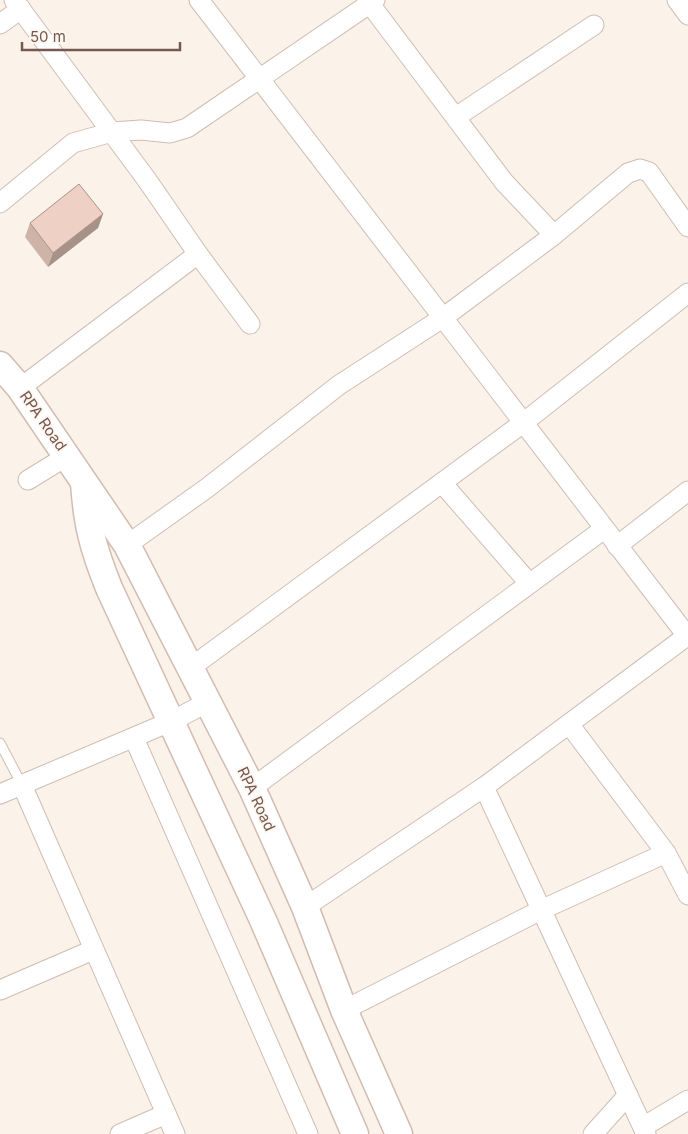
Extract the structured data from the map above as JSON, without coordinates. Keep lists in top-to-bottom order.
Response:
{
  "streets": {
    "street": ["RPA Road"]
  },
  "scale_bar": "50 m"
}
